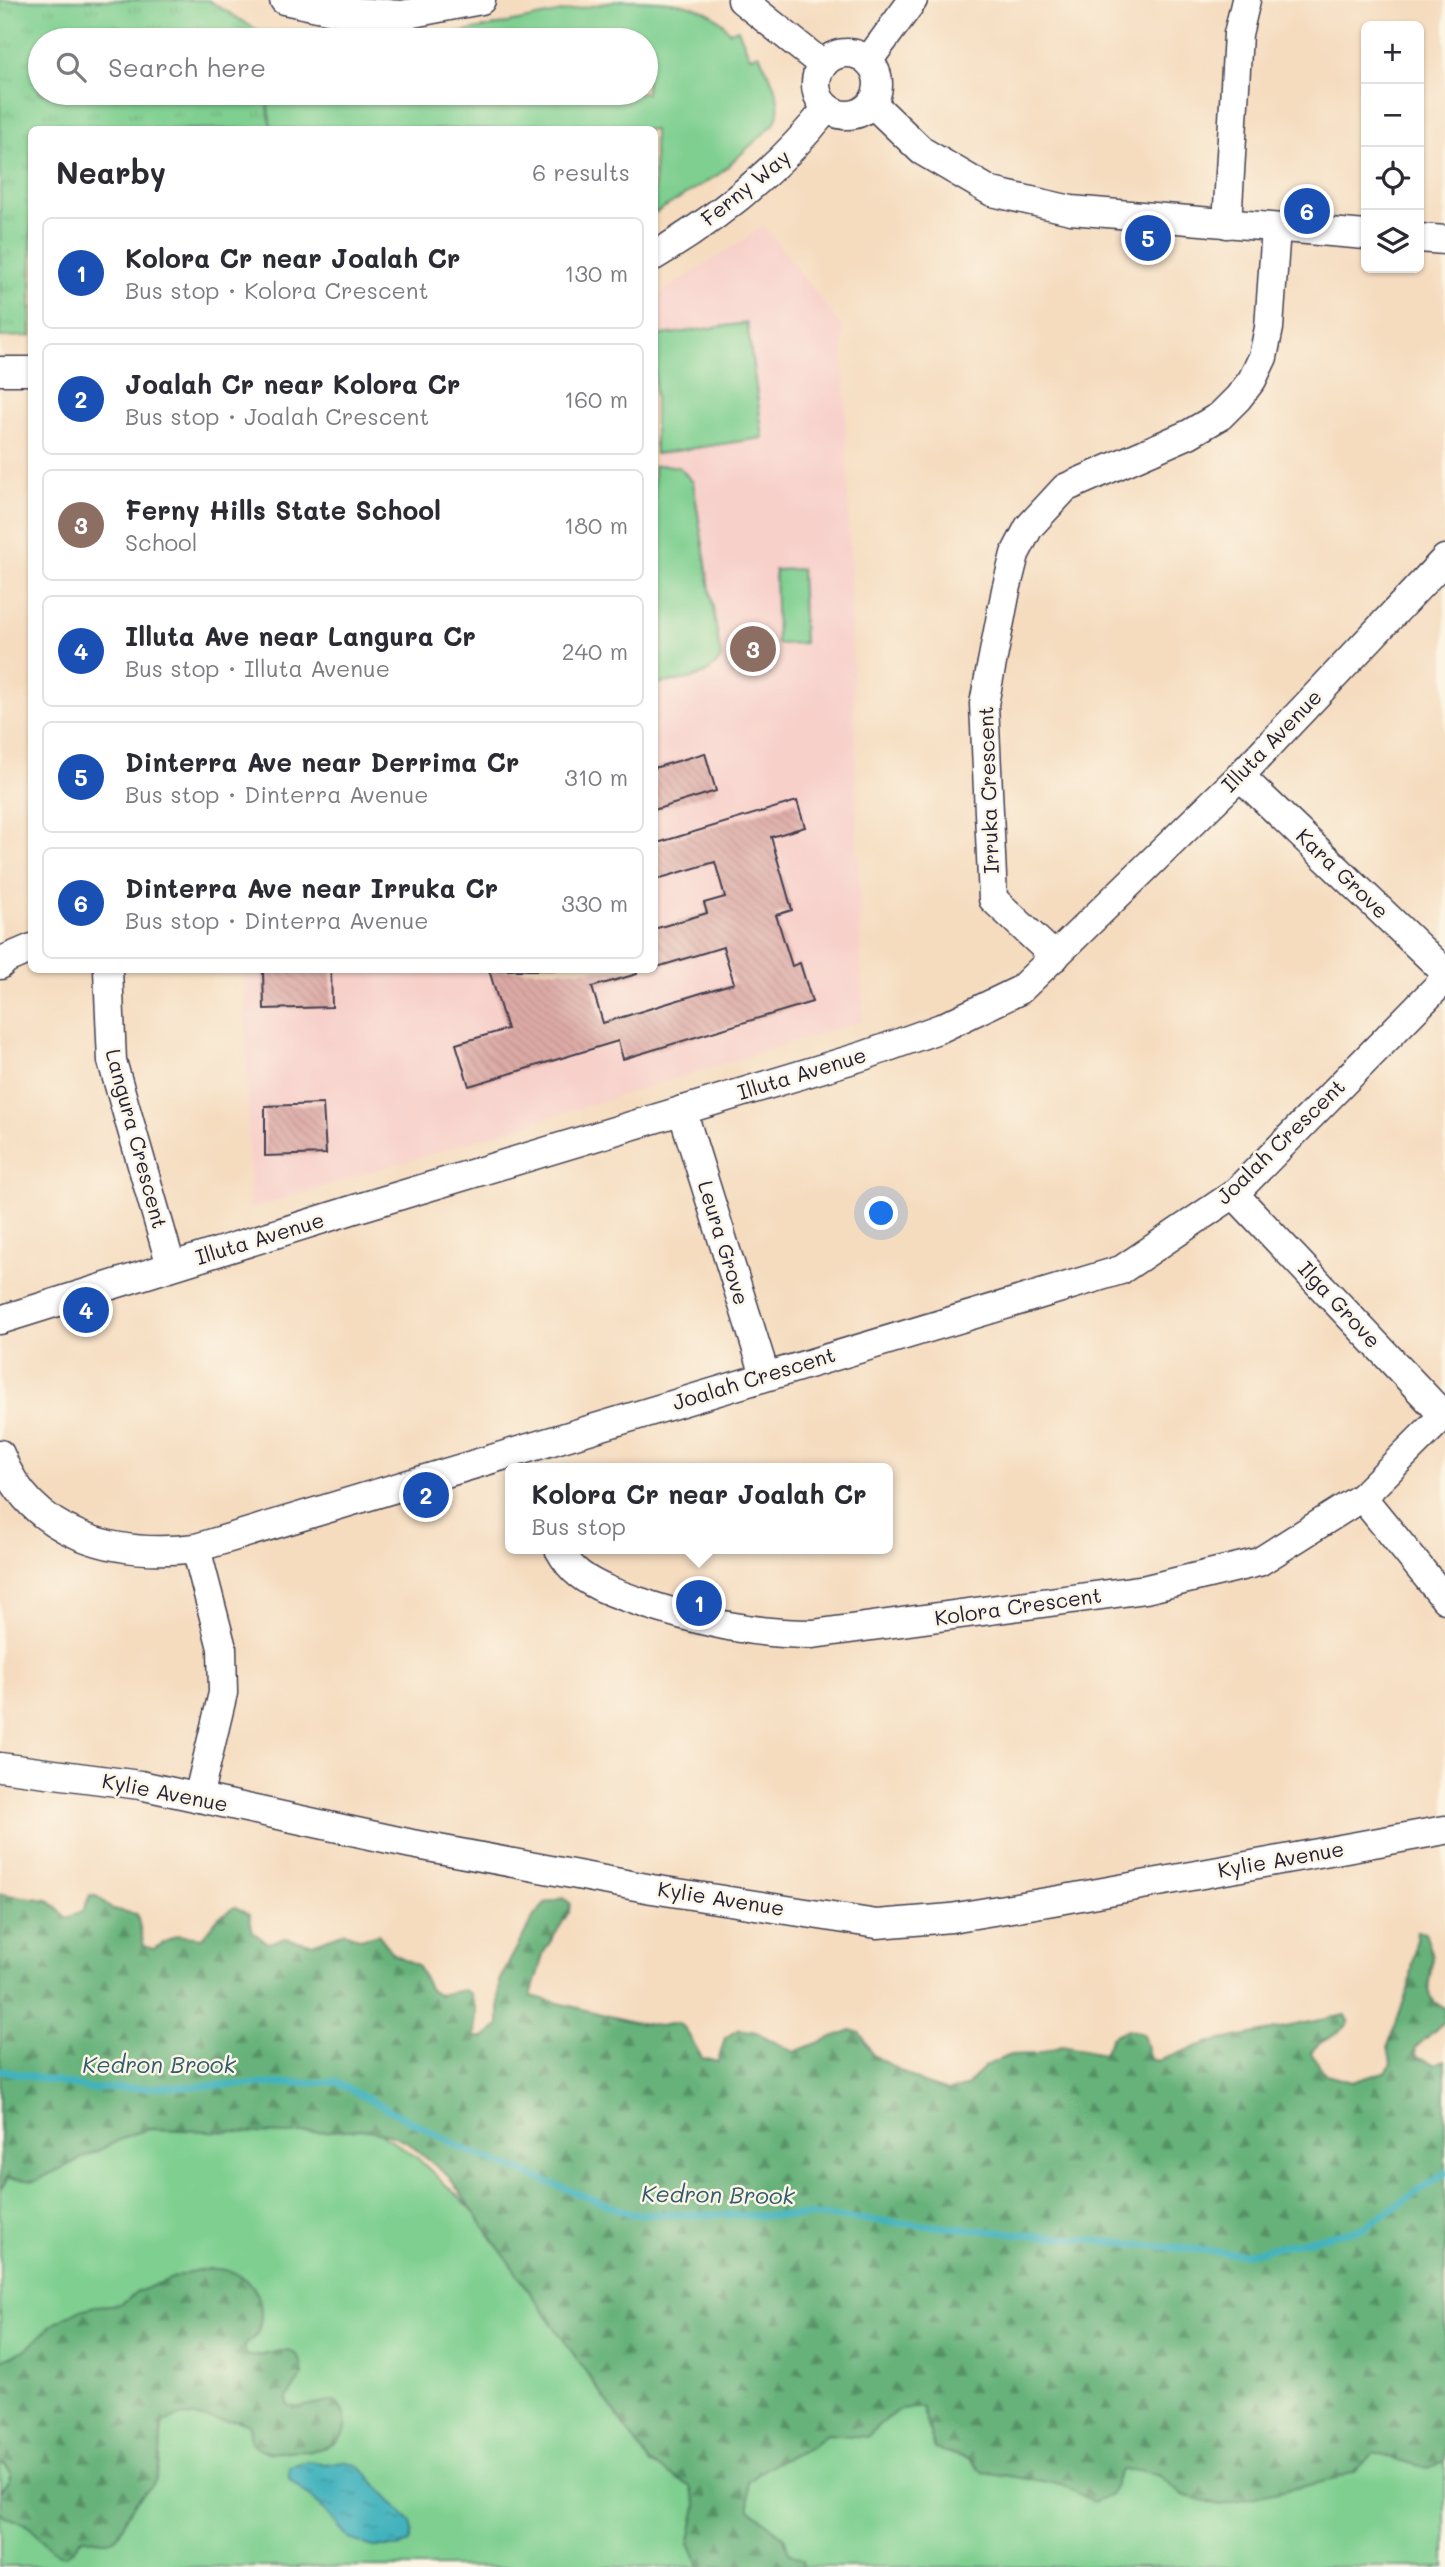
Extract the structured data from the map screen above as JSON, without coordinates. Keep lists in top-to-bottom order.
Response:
{
  "streets": {
    "street": [
      "Ferny Way",
      "Illuta Avenue",
      "Irruka Crescent",
      "Kara Grove",
      "Langura Crescent",
      "Joalah Crescent",
      "Leura Grove",
      "Ilga Grove",
      "Kolora Crescent",
      "Kylie Avenue"
    ]
  },
  "crossings": [
    ["Illuta Avenue", "Irruka Crescent"],
    ["Illuta Avenue", "Kara Grove"],
    ["Illuta Avenue", "Langura Crescent"],
    ["Illuta Avenue", "Leura Grove"],
    ["Joalah Crescent", "Leura Grove"],
    ["Joalah Crescent", "Ilga Grove"],
    ["Ilga Grove", "Kolora Crescent"]
  ],
  "water": ["Kedron Brook"],
  "page": {
    "map_buttons": ["+", "−"],
    "search": "Search here",
    "heading": ["Nearby", "6 results"],
    "pins": [
      "6",
      "5",
      "3",
      "4",
      "2",
      "1"
    ],
    "list": [
      {
        "mark": "1",
        "name": "Kolora Cr near Joalah Cr",
        "note": "Bus stop · Kolora Crescent",
        "value": "130 m"
      },
      {
        "mark": "2",
        "name": "Joalah Cr near Kolora Cr",
        "note": "Bus stop · Joalah Crescent",
        "value": "160 m"
      },
      {
        "mark": "3",
        "name": "Ferny Hills State School",
        "note": "School",
        "value": "180 m"
      },
      {
        "mark": "4",
        "name": "Illuta Ave near Langura Cr",
        "note": "Bus stop · Illuta Avenue",
        "value": "240 m"
      },
      {
        "mark": "5",
        "name": "Dinterra Ave near Derrima Cr",
        "note": "Bus stop · Dinterra Avenue",
        "value": "310 m"
      },
      {
        "mark": "6",
        "name": "Dinterra Ave near Irruka Cr",
        "note": "Bus stop · Dinterra Avenue",
        "value": "330 m"
      }
    ],
    "popup": ["Kolora Cr near Joalah Cr", "Bus stop"]
  }
}
